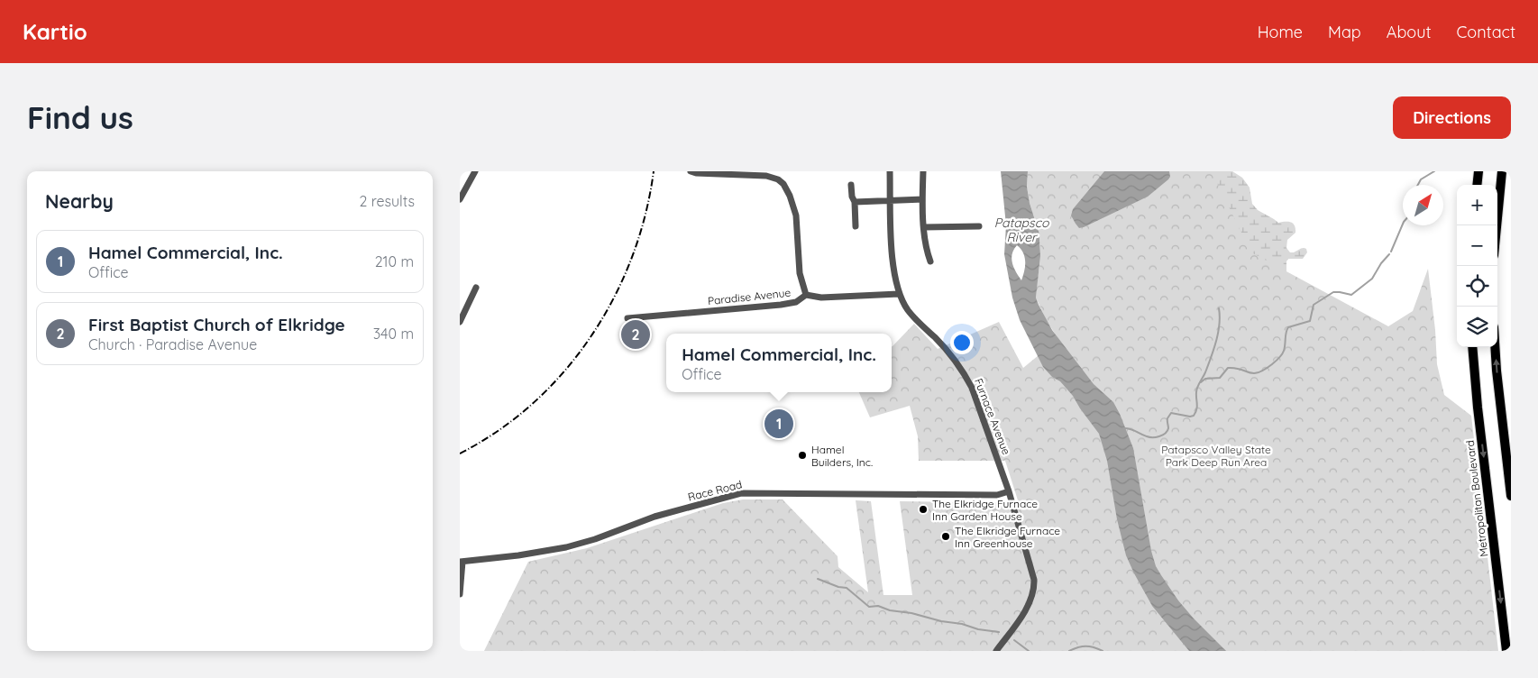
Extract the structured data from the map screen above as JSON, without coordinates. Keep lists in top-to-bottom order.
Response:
{
  "streets": {
    "highway": ["Metropolitan Boulevard"],
    "street": ["Paradise Avenue", "Furnace Avenue", "Race Road"]
  },
  "crossings": [
    ["Paradise Avenue", "Furnace Avenue"],
    ["Furnace Avenue", "Race Road"]
  ],
  "water": ["Patapsco River"],
  "parks": ["Patapsco Valley State Park Deep Run Area"],
  "places": ["Hamel Builders, Inc.", "The Elkridge Furnace Inn Garden House", "The Elkridge Furnace Inn Greenhouse"],
  "north": "top right",
  "page": {
    "header": "Kartio",
    "nav": [
      "Home",
      "Map",
      "About",
      "Contact"
    ],
    "buttons": "Directions",
    "title": "Find us",
    "heading": ["Nearby", "2 results"],
    "map_buttons": ["+", "−"],
    "list": [
      {
        "mark": "1",
        "name": "Hamel Commercial, Inc.",
        "note": "Office",
        "value": "210 m"
      },
      {
        "mark": "2",
        "name": "First Baptist Church of Elkridge",
        "note": "Church · Paradise Avenue",
        "value": "340 m"
      }
    ],
    "pins": ["2", "1"],
    "popup": ["Hamel Commercial, Inc.", "Office"]
  }
}
